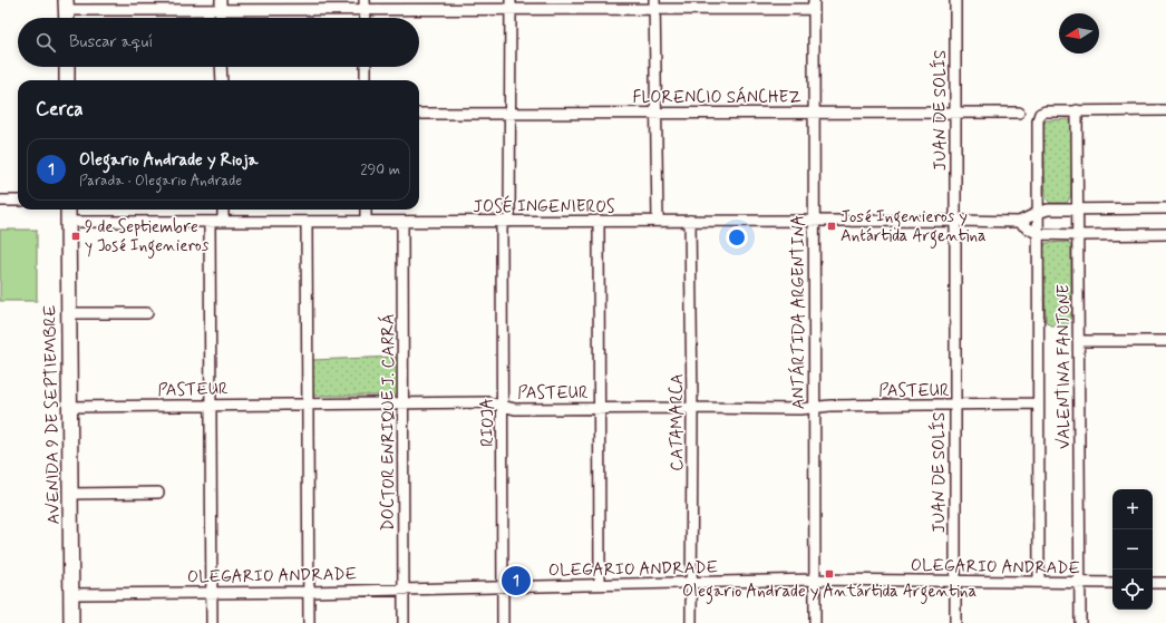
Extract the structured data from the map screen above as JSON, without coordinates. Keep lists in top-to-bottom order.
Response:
{
  "streets": {
    "street": [
      "FLORENCIO SÁNCHEZ",
      "JUAN DE SOLÍS",
      "JOSÉ INGENIEROS",
      "ANTÁRTIDA ARGENTINA",
      "VALENTINA FANTONE",
      "PASTEUR",
      "AVENIDA 9 DE SEPTIEMBRE",
      "DOCTOR ENRIQUE J. CARRÁ",
      "RIOJA",
      "CATAMARCA",
      "OLEGARIO ANDRADE"
    ]
  },
  "crossings": [
    ["FLORENCIO SÁNCHEZ", "JUAN DE SOLÍS"],
    ["FLORENCIO SÁNCHEZ", "ANTÁRTIDA ARGENTINA"],
    ["FLORENCIO SÁNCHEZ", "RIOJA"],
    ["JUAN DE SOLÍS", "JOSÉ INGENIEROS"],
    ["JUAN DE SOLÍS", "PASTEUR"],
    ["JUAN DE SOLÍS", "OLEGARIO ANDRADE"],
    ["JOSÉ INGENIEROS", "ANTÁRTIDA ARGENTINA"],
    ["JOSÉ INGENIEROS", "AVENIDA 9 DE SEPTIEMBRE"],
    ["JOSÉ INGENIEROS", "DOCTOR ENRIQUE J. CARRÁ"],
    ["JOSÉ INGENIEROS", "RIOJA"],
    ["JOSÉ INGENIEROS", "CATAMARCA"],
    ["ANTÁRTIDA ARGENTINA", "PASTEUR"],
    ["ANTÁRTIDA ARGENTINA", "OLEGARIO ANDRADE"],
    ["VALENTINA FANTONE", "OLEGARIO ANDRADE"],
    ["PASTEUR", "AVENIDA 9 DE SEPTIEMBRE"],
    ["PASTEUR", "DOCTOR ENRIQUE J. CARRÁ"],
    ["PASTEUR", "RIOJA"],
    ["PASTEUR", "CATAMARCA"],
    ["AVENIDA 9 DE SEPTIEMBRE", "OLEGARIO ANDRADE"],
    ["DOCTOR ENRIQUE J. CARRÁ", "OLEGARIO ANDRADE"],
    ["RIOJA", "OLEGARIO ANDRADE"],
    ["CATAMARCA", "OLEGARIO ANDRADE"]
  ],
  "places": {
    "transit": ["José Ingenieros y Antártida Argentina", "9 de Septiembre y José Ingenieros", "Olegario Andrade y Antártida Argentina"]
  },
  "north": "left",
  "page": {
    "search": "Buscar aquí",
    "heading": "Cerca",
    "list": [
      {
        "mark": "1",
        "name": "Olegario Andrade y Rioja",
        "note": "Parada · Olegario Andrade",
        "value": "290 m"
      }
    ],
    "map_buttons": ["+", "−"],
    "pins": "1"
  }
}
